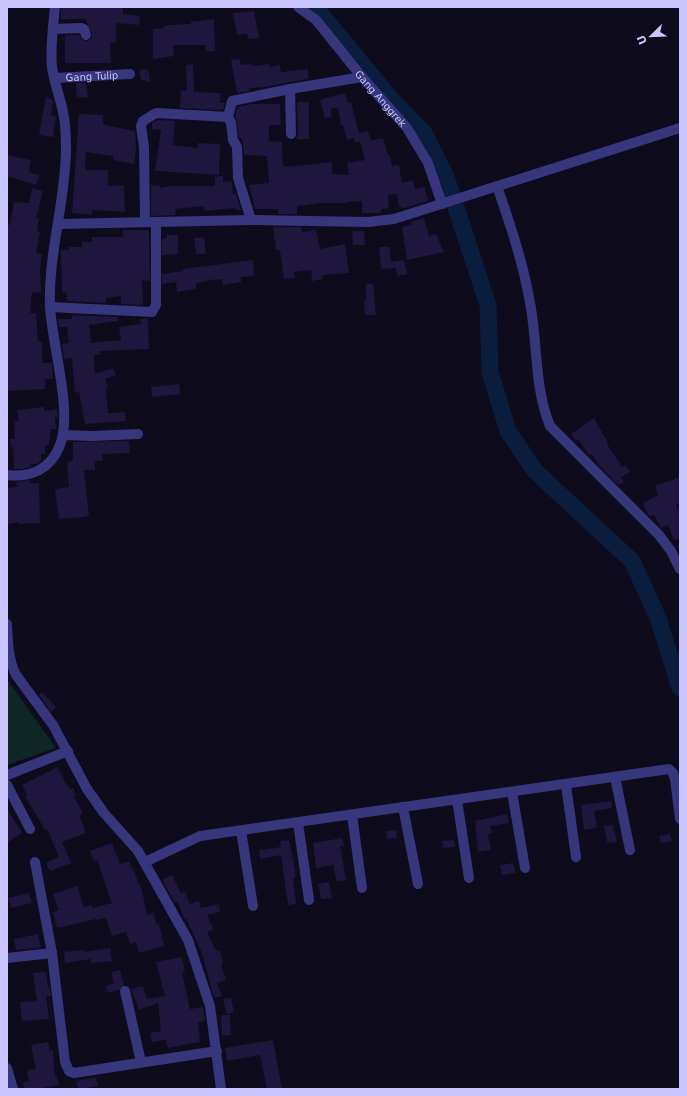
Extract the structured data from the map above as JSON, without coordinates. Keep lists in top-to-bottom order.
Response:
{
  "streets": {
    "street": ["Gang Tulip", "Gang Anggrek"]
  },
  "north": "bottom left"
}
